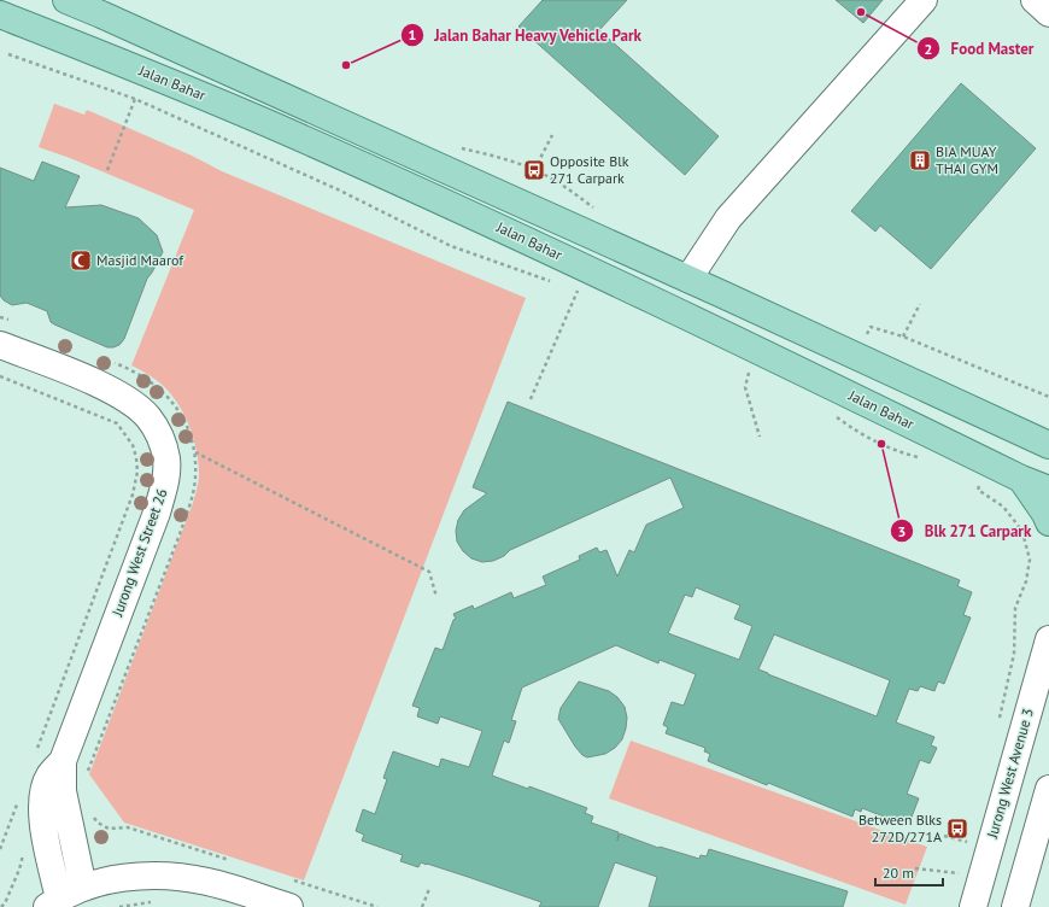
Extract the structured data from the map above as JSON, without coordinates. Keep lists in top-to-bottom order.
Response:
{
  "streets": {
    "main road": ["Jalan Bahar"],
    "street": ["Jurong West Street 26", "Jurong West Avenue 3"]
  },
  "places": {
    "other": ["Food Master", "Jalan Bahar Heavy Vehicle Park", "Blk 271 Carpark"],
    "building": ["BIA MUAY THAI GYM"],
    "bus stop": ["Opposite Blk 271 Carpark", "Between Blks 272D/271A"],
    "mosque": ["Masjid Maarof"]
  },
  "scale_bar": "20 m"
}
